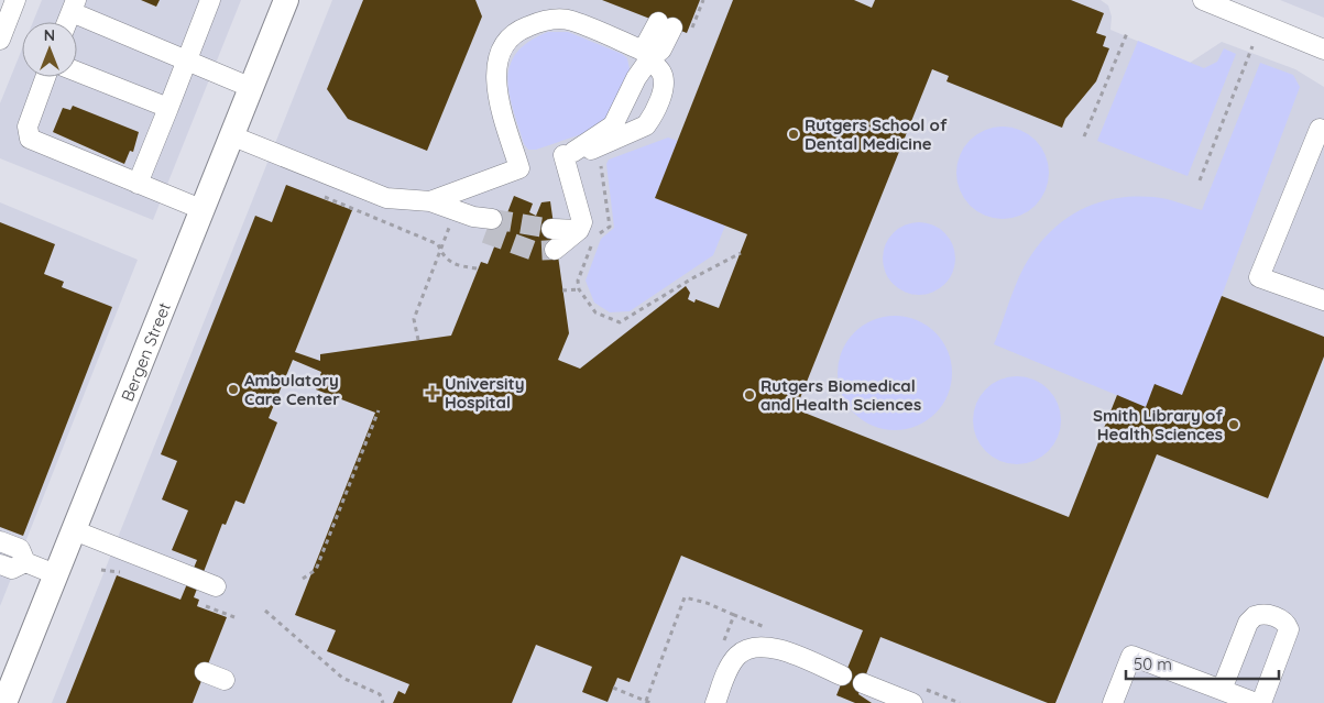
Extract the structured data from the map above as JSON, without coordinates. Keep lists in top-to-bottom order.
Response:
{
  "streets": {
    "main road": ["Bergen Street"]
  },
  "places": {
    "other": [
      "Rutgers School of Dental Medicine",
      "Ambulatory Care Center",
      "Rutgers Biomedical and Health Sciences",
      "Smith Library of Health Sciences"
    ],
    "health": ["University Hospital"]
  },
  "scale_bar": "50 m",
  "north": "top"
}
